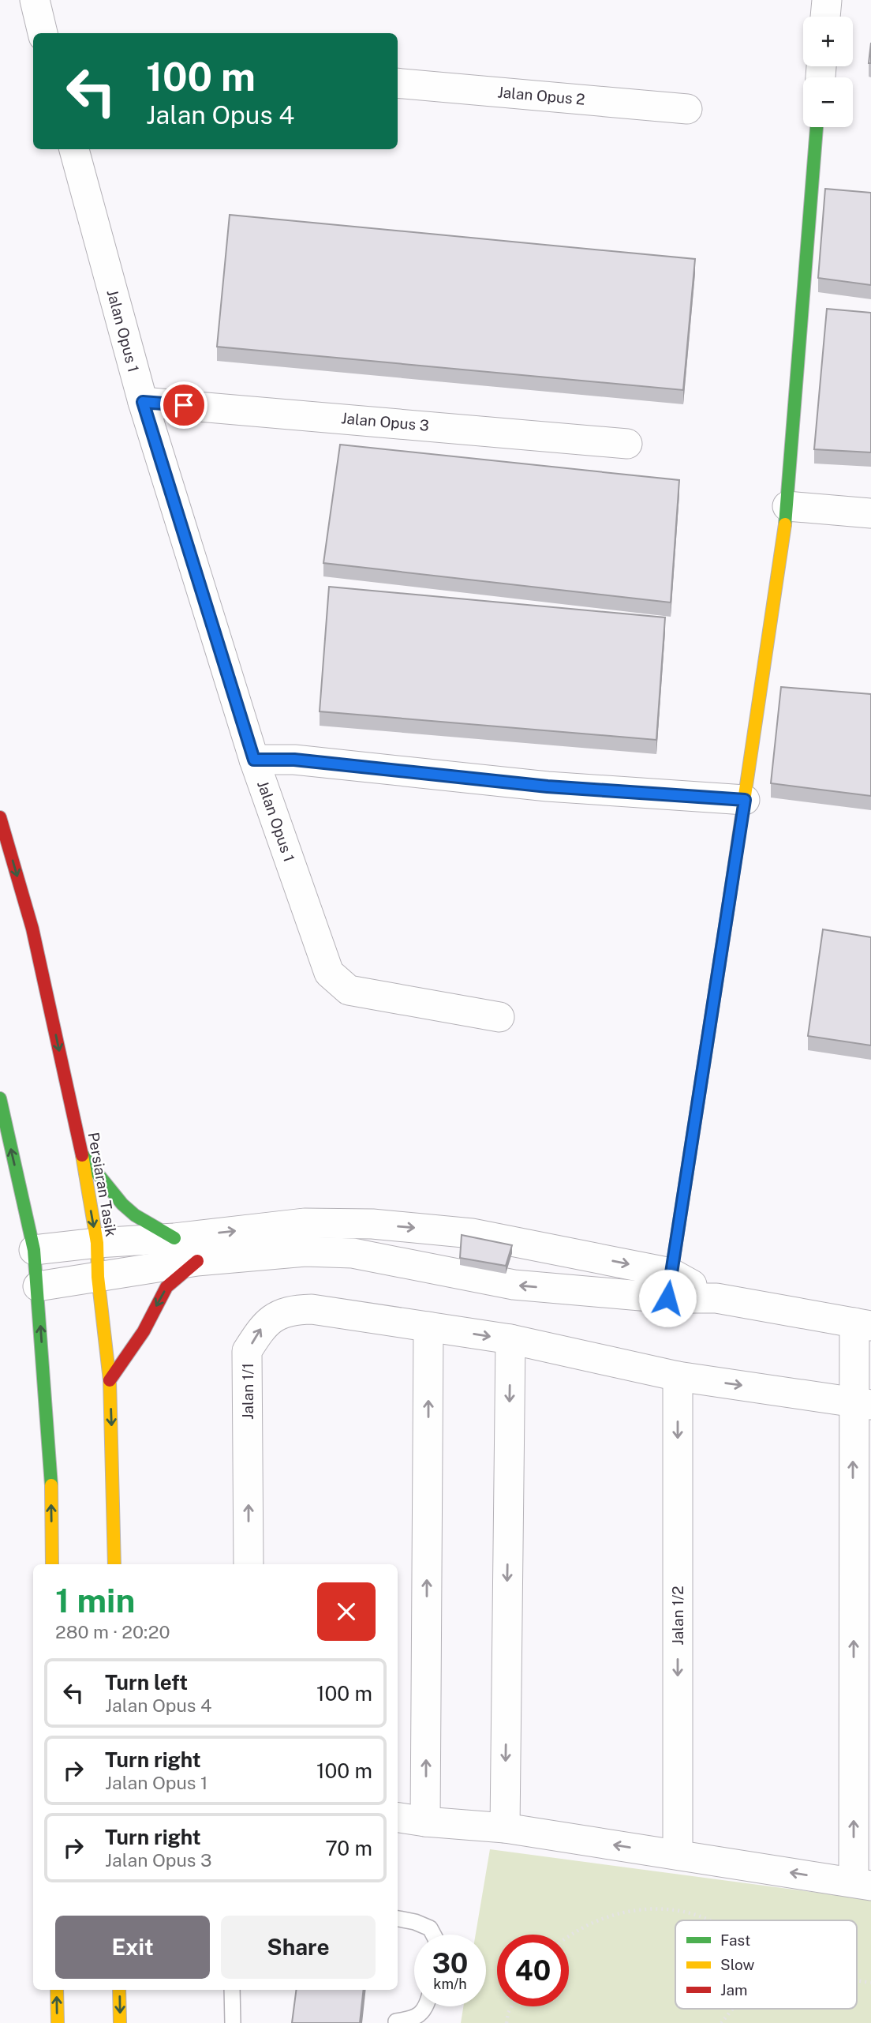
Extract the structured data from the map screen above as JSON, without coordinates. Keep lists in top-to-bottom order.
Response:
{
  "streets": {
    "main road": ["Persiaran Tasik"],
    "street": [
      "Jalan Opus 2",
      "Jalan Opus 1",
      "Jalan Opus 3",
      "Jalan 1/1",
      "Jalan 1/2"
    ]
  },
  "crossings": [
    ["Jalan Opus 1", "Jalan Opus 3"],
    ["Jalan 1/1", "Jalan 1/2"]
  ],
  "legend": ["Fast", "Slow", "Jam"],
  "page": {
    "map_buttons": ["+", "−"],
    "turn": ["100 m", "Jalan Opus 4"],
    "heading": ["1 min", "280 m · 20:20"],
    "list": [
      {
        "name": "Turn left",
        "note": "Jalan Opus 4",
        "value": "100 m"
      },
      {
        "name": "Turn right",
        "note": "Jalan Opus 1",
        "value": "100 m"
      },
      {
        "name": "Turn right",
        "note": "Jalan Opus 3",
        "value": "70 m"
      }
    ],
    "buttons": ["Exit", "Share"],
    "speed": "30 km/h",
    "limit": "40"
  }
}
